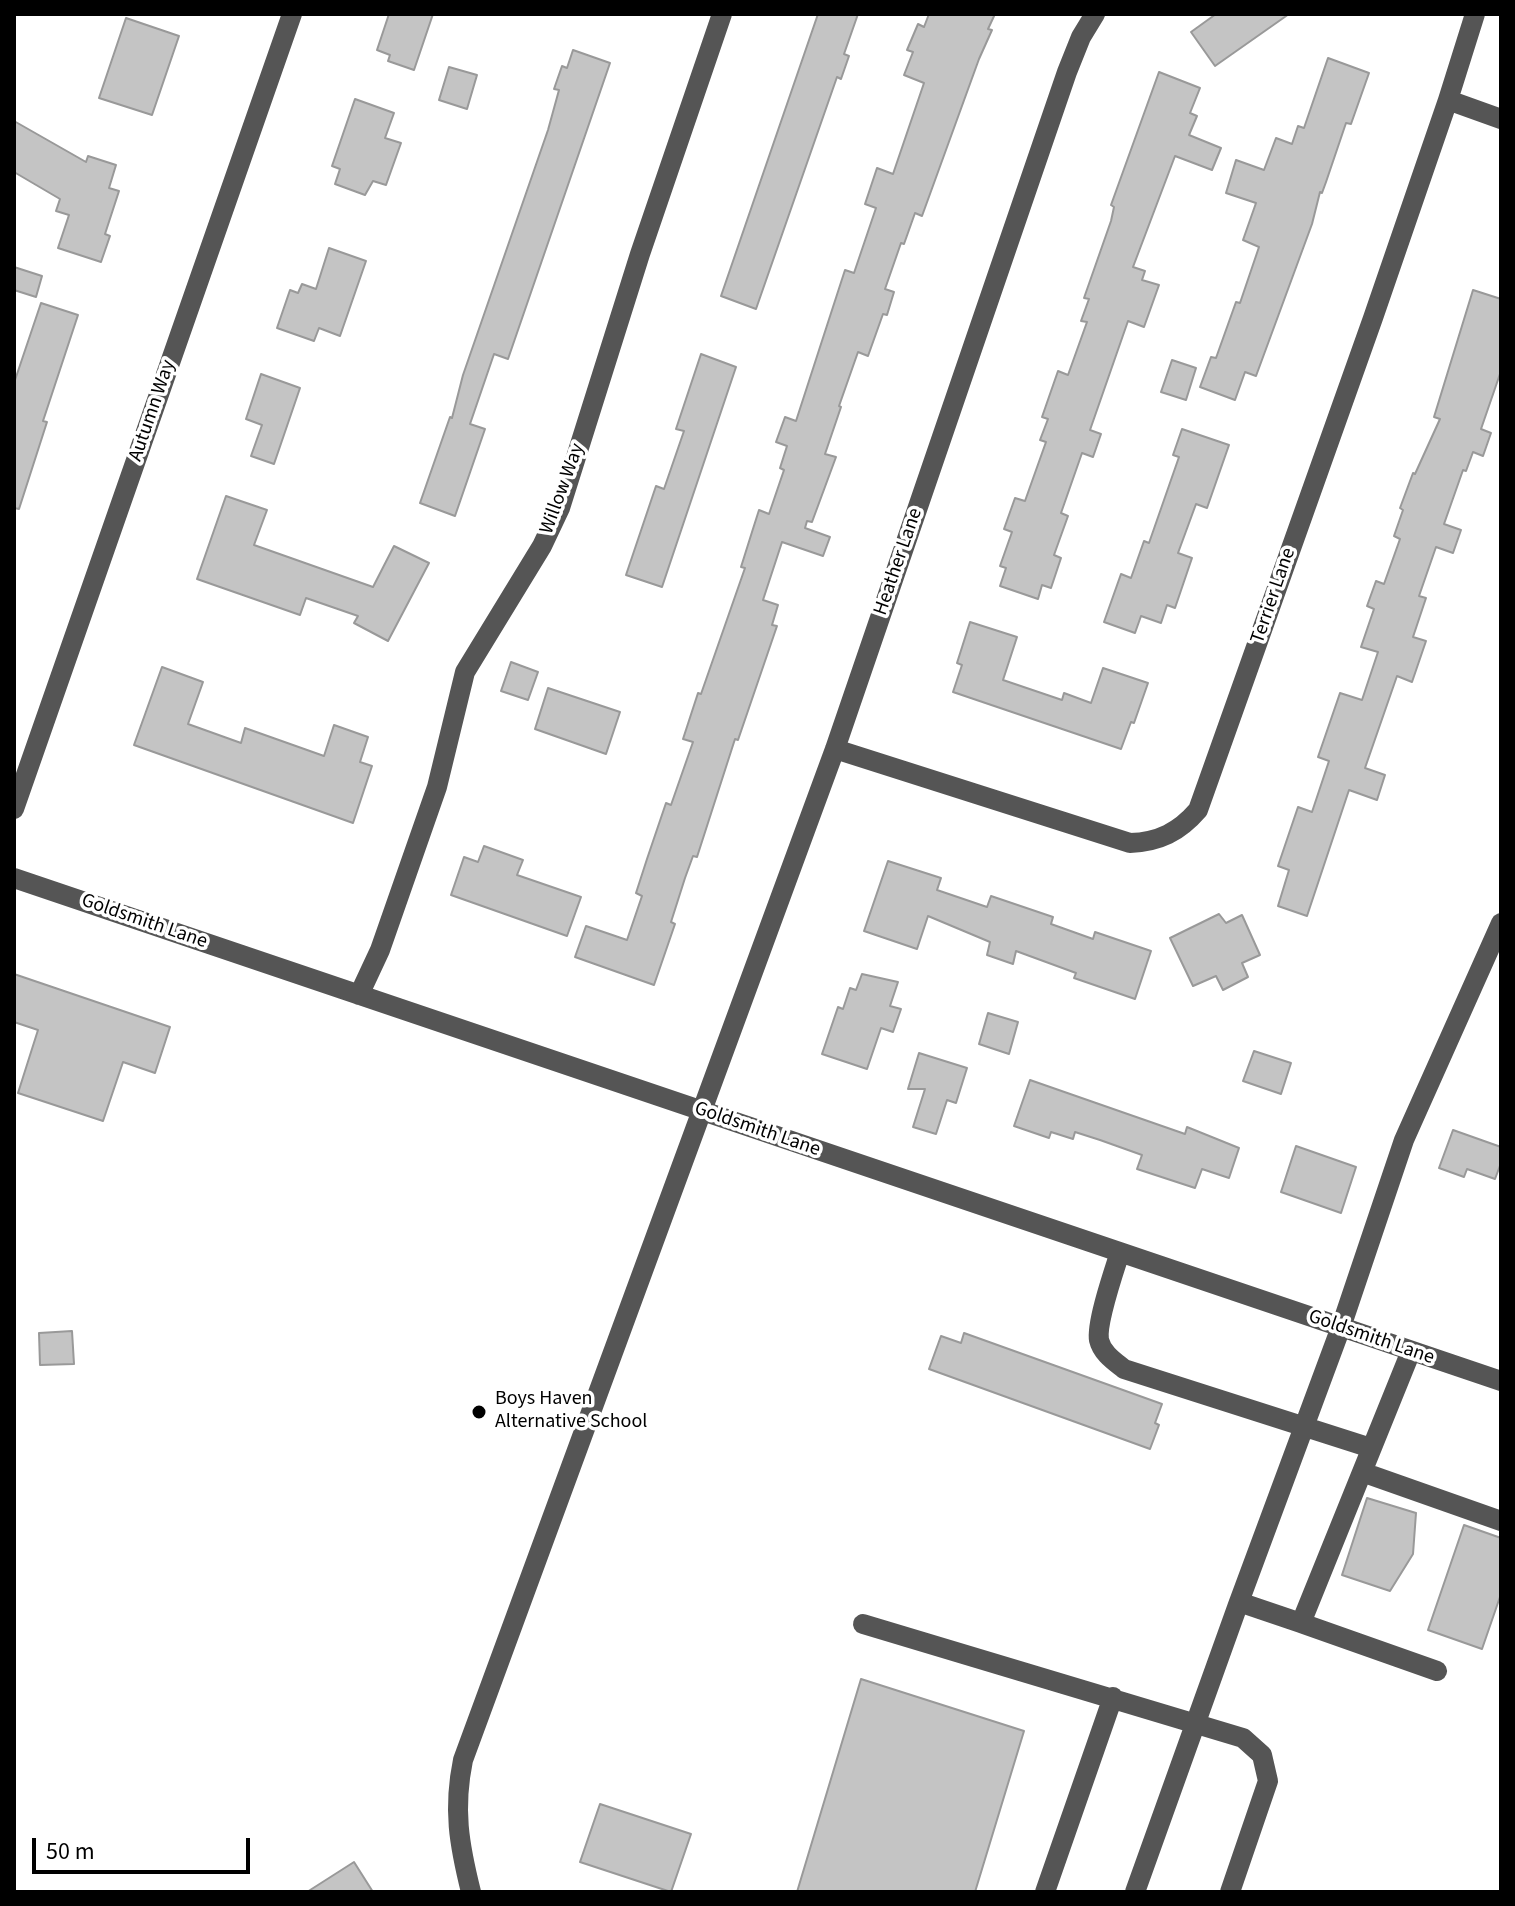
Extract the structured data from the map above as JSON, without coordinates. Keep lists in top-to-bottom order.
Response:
{
  "streets": {
    "street": [
      "Autumn Way",
      "Willow Way",
      "Heather Lane",
      "Terrier Lane",
      "Goldsmith Lane"
    ]
  },
  "crossings": [
    ["Willow Way", "Goldsmith Lane"],
    ["Heather Lane", "Terrier Lane"],
    ["Heather Lane", "Goldsmith Lane"]
  ],
  "places": ["Boys Haven Alternative School"],
  "scale_bar": "50 m"
}
